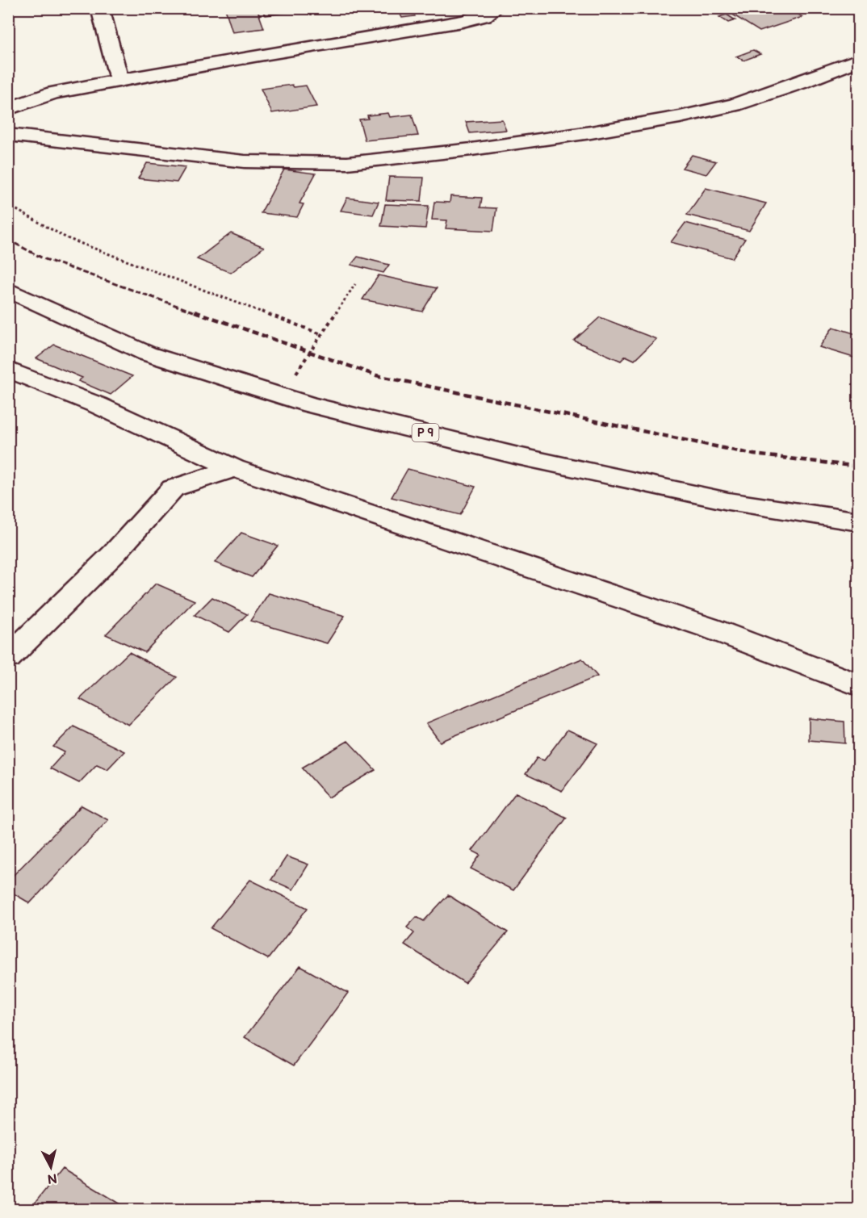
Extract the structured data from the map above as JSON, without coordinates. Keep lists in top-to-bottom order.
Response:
{
  "streets": {
    "street": ["P 9"]
  },
  "north": "bottom"
}
